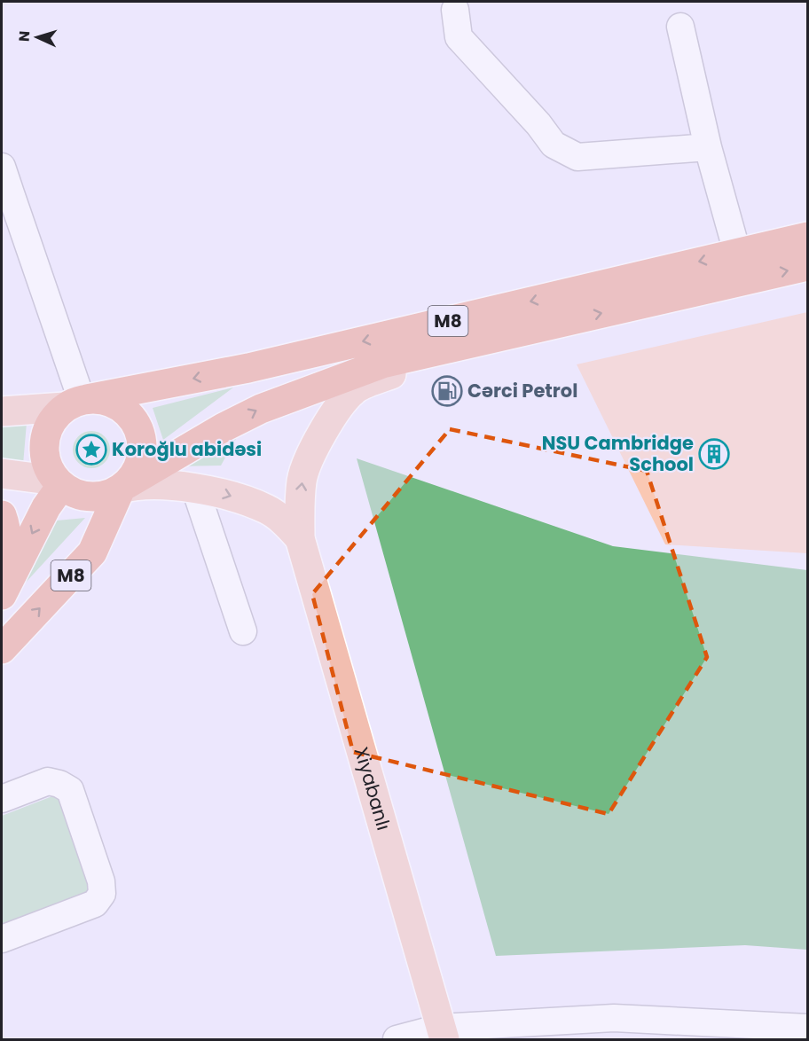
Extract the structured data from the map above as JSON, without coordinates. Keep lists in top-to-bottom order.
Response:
{
  "streets": {
    "highway": ["M8"],
    "main road": ["Xiyabanlı"]
  },
  "places": {
    "fuel station": ["Cərci Petrol"],
    "place": ["Koroğlu abidəsi"],
    "building": ["NSU Cambridge School"]
  },
  "north": "left"
}
